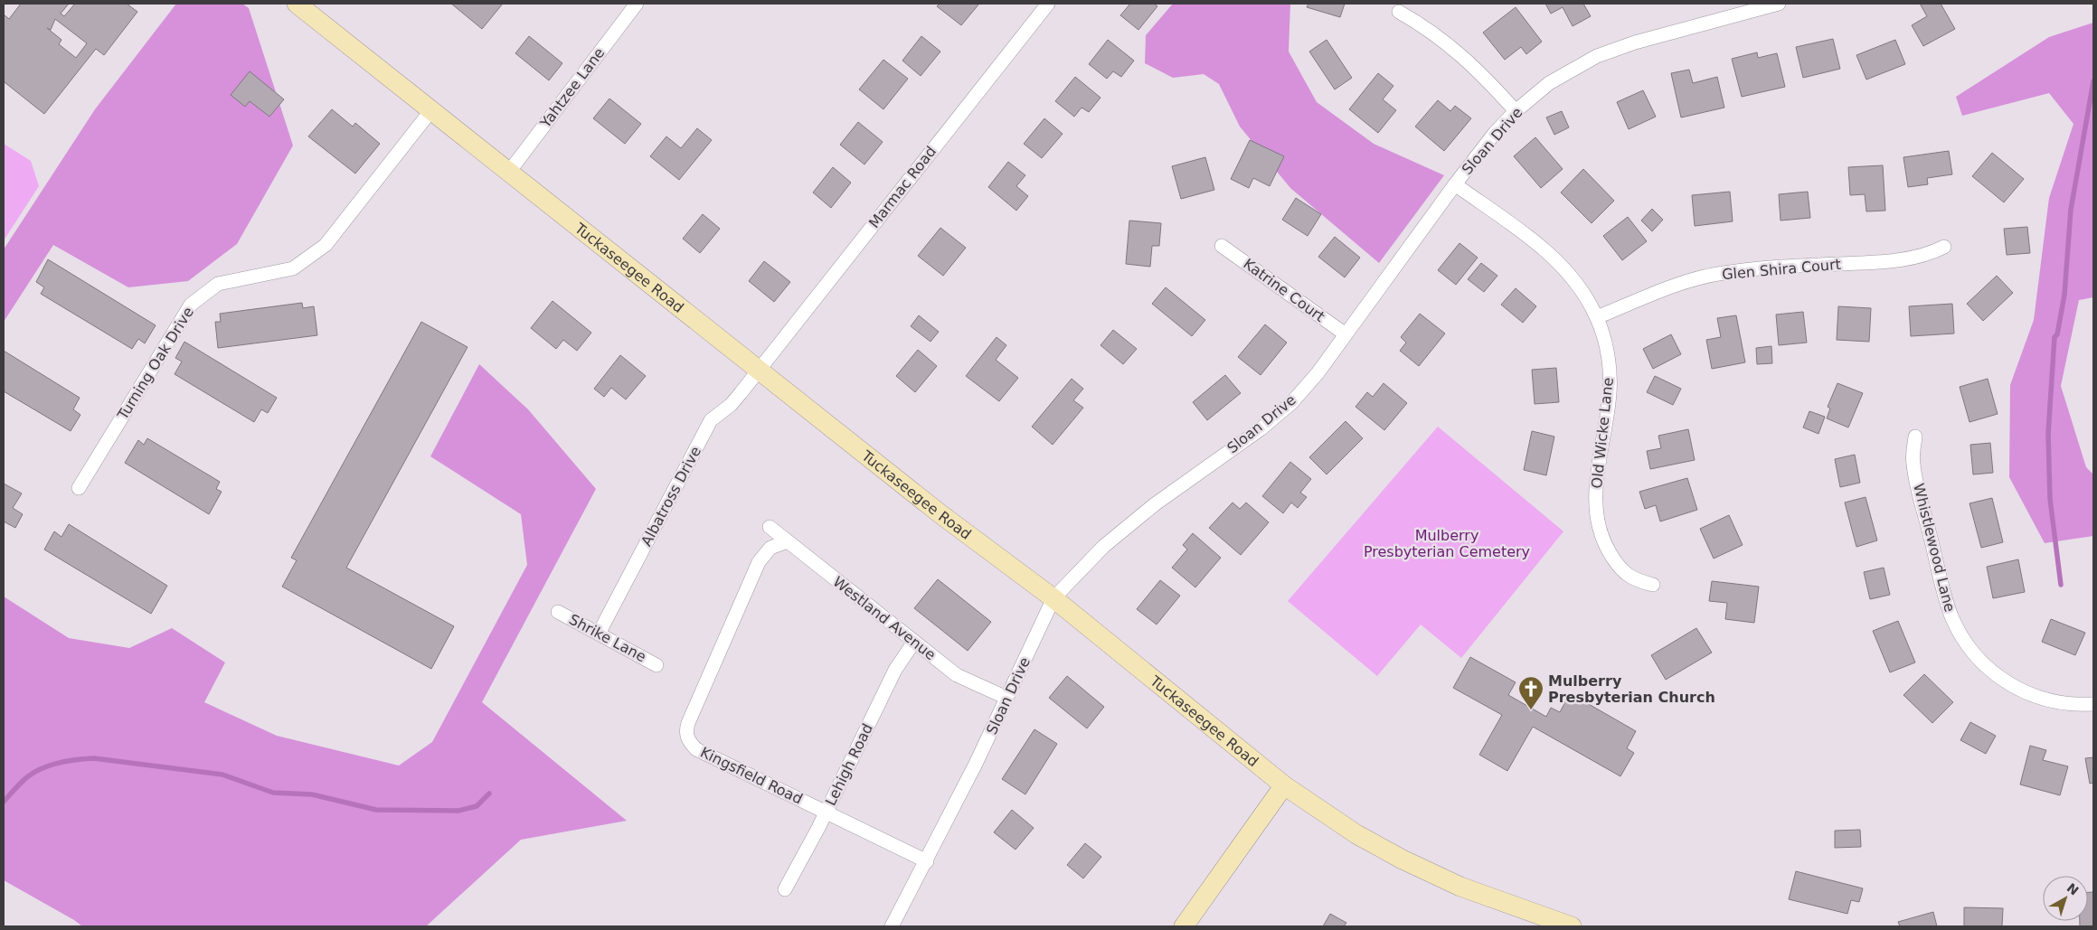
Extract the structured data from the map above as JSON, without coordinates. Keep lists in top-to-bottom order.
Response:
{
  "streets": {
    "street": [
      "Yahtzee Lane",
      "Sloan Drive",
      "Marmac Road",
      "Tuckaseegee Road",
      "Glen Shira Court",
      "Katrine Court",
      "Turning Oak Drive",
      "Old Wicke Lane",
      "Albatross Drive",
      "Whistlewood Lane",
      "Westland Avenue",
      "Shrike Lane",
      "Lehigh Road",
      "Kingsfield Road"
    ]
  },
  "crossings": [
    ["Yahtzee Lane", "Tuckaseegee Road"],
    ["Sloan Drive", "Tuckaseegee Road"],
    ["Sloan Drive", "Katrine Court"],
    ["Sloan Drive", "Old Wicke Lane"],
    ["Sloan Drive", "Westland Avenue"],
    ["Sloan Drive", "Kingsfield Road"],
    ["Marmac Road", "Tuckaseegee Road"],
    ["Marmac Road", "Albatross Drive"],
    ["Tuckaseegee Road", "Turning Oak Drive"],
    ["Tuckaseegee Road", "Albatross Drive"],
    ["Glen Shira Court", "Old Wicke Lane"],
    ["Albatross Drive", "Shrike Lane"],
    ["Westland Avenue", "Lehigh Road"],
    ["Westland Avenue", "Kingsfield Road"],
    ["Lehigh Road", "Kingsfield Road"]
  ],
  "parks": ["Mulberry Presbyterian Cemetery"],
  "places": {
    "church": ["Mulberry Presbyterian Church"]
  },
  "north": "top right"
}
